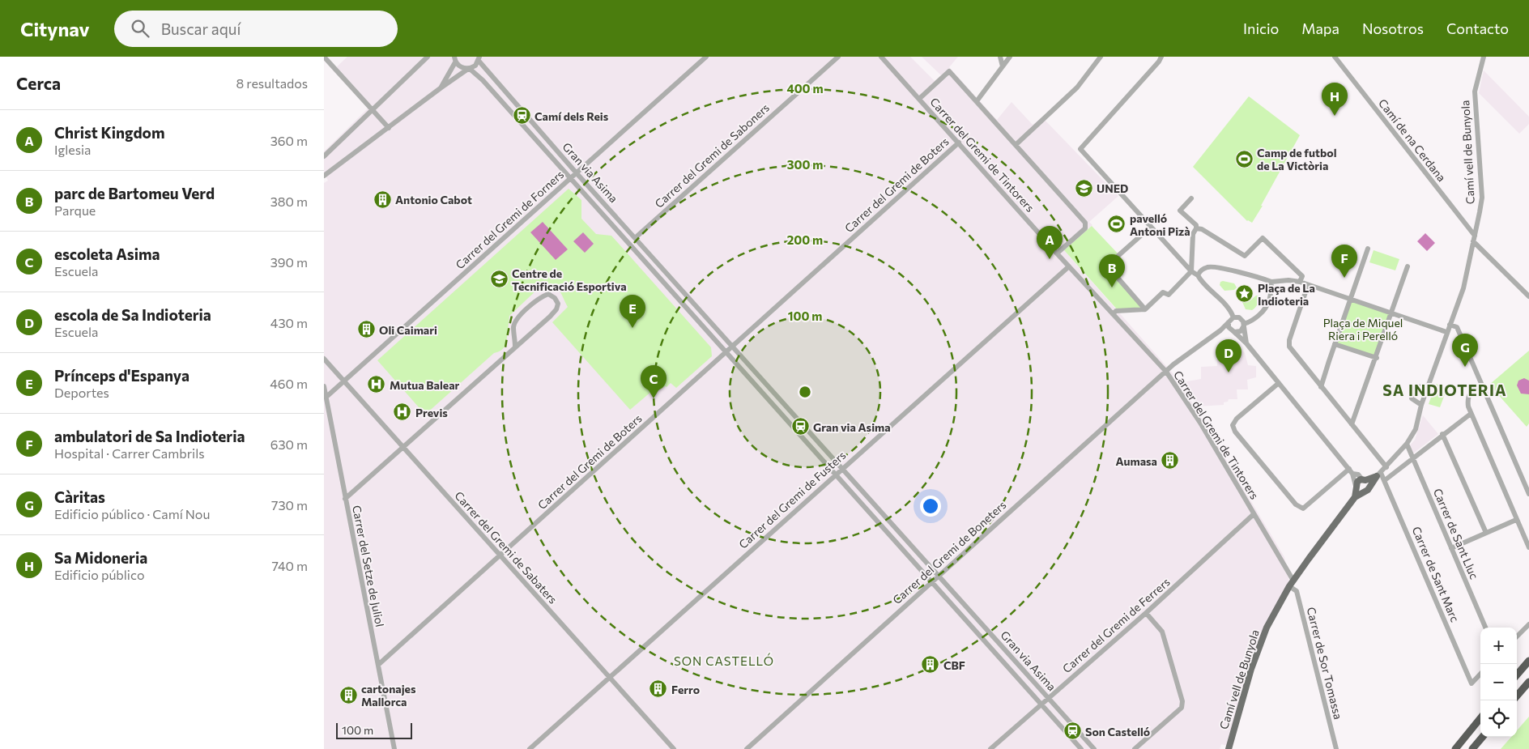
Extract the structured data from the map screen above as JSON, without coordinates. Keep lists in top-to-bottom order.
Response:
{
  "streets": {
    "main road": ["Camí vell de Bunyola"],
    "street": [
      "Camí de na Cerdana",
      "Carrer del Gremi de Tintorers",
      "Carrer del Gremi de Saboners",
      "Gran via Asima",
      "Carrer del Gremi de Boters",
      "Carrer del Gremi de Forners",
      "Carrer del Gremi de Fusters",
      "Carrer de Sant Lluc",
      "Carrer del Gremi de Sabaters",
      "Carrer del Gremi de Boneters",
      "Carrer del Setze de Juliol",
      "Carrer de Sant Marc",
      "Carrer del Gremi de Ferrers",
      "Carrer de Sor Tomassa"
    ]
  },
  "crossings": [
    ["Camí de na Cerdana", "Camí vell de Bunyola"],
    ["Camí vell de Bunyola", "Carrer del Gremi de Tintorers"],
    ["Camí vell de Bunyola", "Carrer de Sant Lluc"],
    ["Camí vell de Bunyola", "Carrer de Sant Marc"],
    ["Camí vell de Bunyola", "Carrer de Sor Tomassa"],
    ["Carrer del Gremi de Tintorers", "Carrer del Gremi de Boters"],
    ["Carrer del Gremi de Tintorers", "Carrer del Gremi de Fusters"],
    ["Carrer del Gremi de Tintorers", "Carrer del Gremi de Boneters"],
    ["Carrer del Gremi de Tintorers", "Carrer del Gremi de Ferrers"],
    ["Carrer del Gremi de Tintorers", "Carrer de Sor Tomassa"],
    ["Carrer del Gremi de Saboners", "Gran via Asima"],
    ["Gran via Asima", "Carrer del Gremi de Boters"],
    ["Gran via Asima", "Carrer del Gremi de Forners"],
    ["Gran via Asima", "Carrer del Gremi de Fusters"],
    ["Gran via Asima", "Carrer del Gremi de Boneters"],
    ["Gran via Asima", "Carrer del Gremi de Ferrers"],
    ["Carrer del Gremi de Boters", "Carrer del Gremi de Sabaters"],
    ["Carrer del Gremi de Boters", "Carrer del Setze de Juliol"],
    ["Carrer del Gremi de Forners", "Carrer del Gremi de Sabaters"],
    ["Carrer del Gremi de Forners", "Carrer del Setze de Juliol"],
    ["Carrer del Gremi de Fusters", "Carrer del Gremi de Sabaters"]
  ],
  "districts": ["SA INDIOTERIA", "SON CASTELLÓ"],
  "parks": ["Plaça de Miquel Riera i Perelló"],
  "places": {
    "station": ["Camí dels Reis", "Gran via Asima", "Son Castelló"],
    "sports": ["Camp de futbol de La Victòria", "pavelló Antoni Pizà"],
    "school or university": ["UNED", "Centre de Tecnificació Esportiva"],
    "building": [
      "Antonio Cabot",
      "Oli Caimari",
      "Aumasa",
      "CBF",
      "Ferro",
      "cartonajes Mallorca"
    ],
    "place": ["Plaça de La Indioteria"],
    "hospital": ["Mutua Balear", "Previs"]
  },
  "scale_bar": "100 m",
  "page": {
    "header": "Citynav",
    "search": "Buscar aquí",
    "nav": [
      "Inicio",
      "Mapa",
      "Nosotros",
      "Contacto"
    ],
    "heading": ["Cerca", "8 resultados"],
    "pins": [
      "H",
      "A",
      "F",
      "B",
      "E",
      "G",
      "D",
      "C"
    ],
    "list": [
      {
        "mark": "A",
        "name": "Christ Kingdom",
        "note": "Iglesia",
        "value": "360 m"
      },
      {
        "mark": "B",
        "name": "parc de Bartomeu Verd",
        "note": "Parque",
        "value": "380 m"
      },
      {
        "mark": "C",
        "name": "escoleta Asima",
        "note": "Escuela",
        "value": "390 m"
      },
      {
        "mark": "D",
        "name": "escola de Sa Indioteria",
        "note": "Escuela",
        "value": "430 m"
      },
      {
        "mark": "E",
        "name": "Prínceps d'Espanya",
        "note": "Deportes",
        "value": "460 m"
      },
      {
        "mark": "F",
        "name": "ambulatori de Sa Indioteria",
        "note": "Hospital · Carrer Cambrils",
        "value": "630 m"
      },
      {
        "mark": "G",
        "name": "Càritas",
        "note": "Edificio público · Camí Nou",
        "value": "730 m"
      },
      {
        "mark": "H",
        "name": "Sa Midoneria",
        "note": "Edificio público",
        "value": "740 m"
      }
    ],
    "map_buttons": ["+", "−"],
    "scale": "100 m"
  },
  "rings": [
    "400 m",
    "300 m",
    "200 m",
    "100 m"
  ]
}
